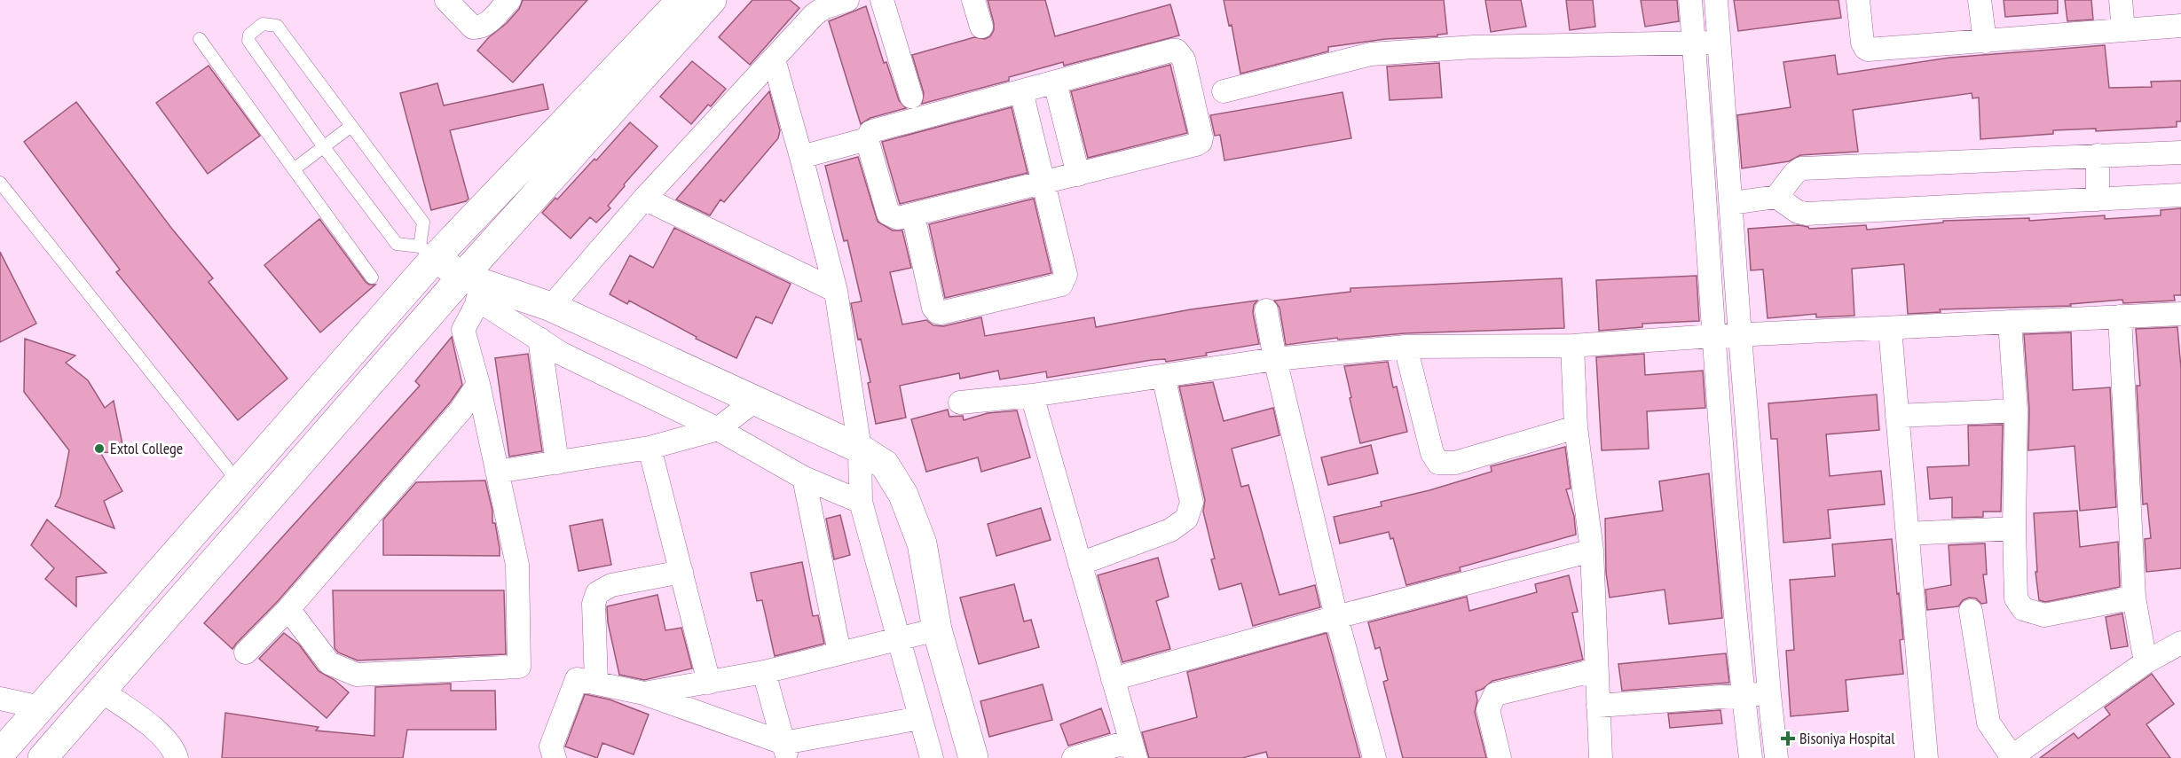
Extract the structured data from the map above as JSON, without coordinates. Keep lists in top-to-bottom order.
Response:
{
  "places": {
    "other": ["Extol College"],
    "health": ["Bisoniya Hospital"]
  }
}
